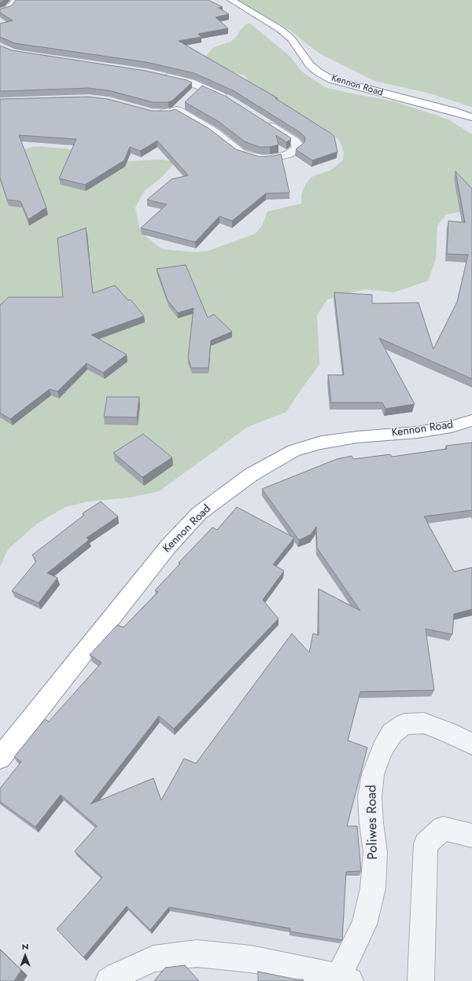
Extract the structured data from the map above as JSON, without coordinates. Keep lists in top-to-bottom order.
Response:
{
  "streets": {
    "highway": ["Kennon Road"],
    "street": ["Poliwes Road"]
  },
  "north": "top"
}
